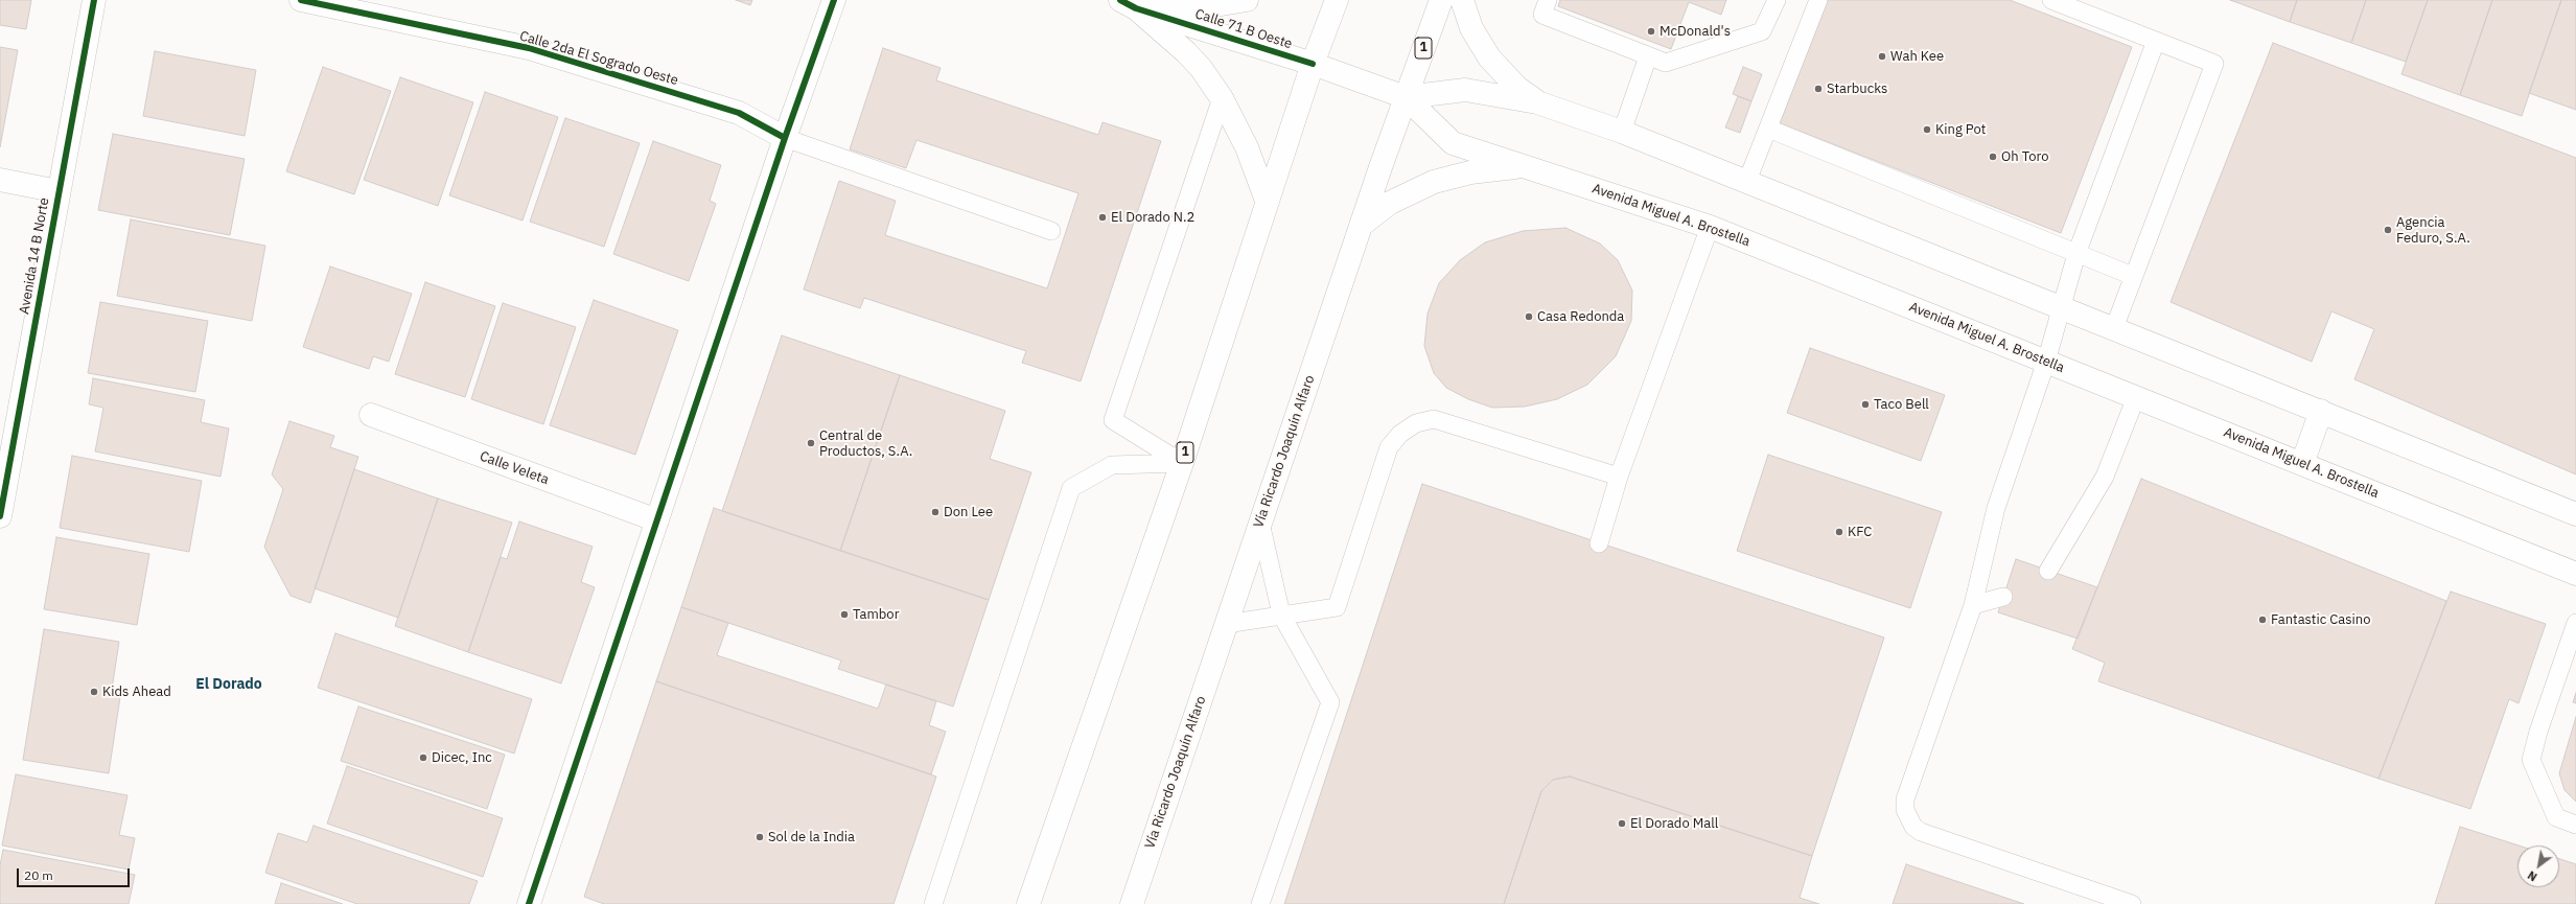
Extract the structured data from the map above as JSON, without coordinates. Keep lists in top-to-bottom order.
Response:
{
  "streets": {
    "main road": [
      "Calle 71 B Oeste",
      "1",
      "Calle 2da El Sogrado Oeste",
      "Avenida Miguel A. Brostella",
      "Avenida 14 B Norte",
      "Vía Ricardo Joaquín Alfaro",
      "Calle Veleta"
    ]
  },
  "crossings": [
    ["Calle 71 B Oeste", "1"],
    ["Calle 71 B Oeste", "Avenida Miguel A. Brostella"],
    ["1", "Avenida Miguel A. Brostella"],
    ["Avenida Miguel A. Brostella", "Vía Ricardo Joaquín Alfaro"]
  ],
  "districts": ["El Dorado"],
  "places": [
    "McDonald's",
    "Wah Kee",
    "Starbucks",
    "King Pot",
    "Oh Toro",
    "El Dorado N.2",
    "Agencia Feduro, S.A.",
    "Casa Redonda",
    "Taco Bell",
    "Central de Productos, S.A.",
    "Don Lee",
    "KFC",
    "Tambor",
    "Fantastic Casino",
    "Kids Ahead",
    "Dicec, Inc",
    "El Dorado Mall",
    "Sol de la India"
  ],
  "scale_bar": "20 m",
  "north": "bottom left"
}
